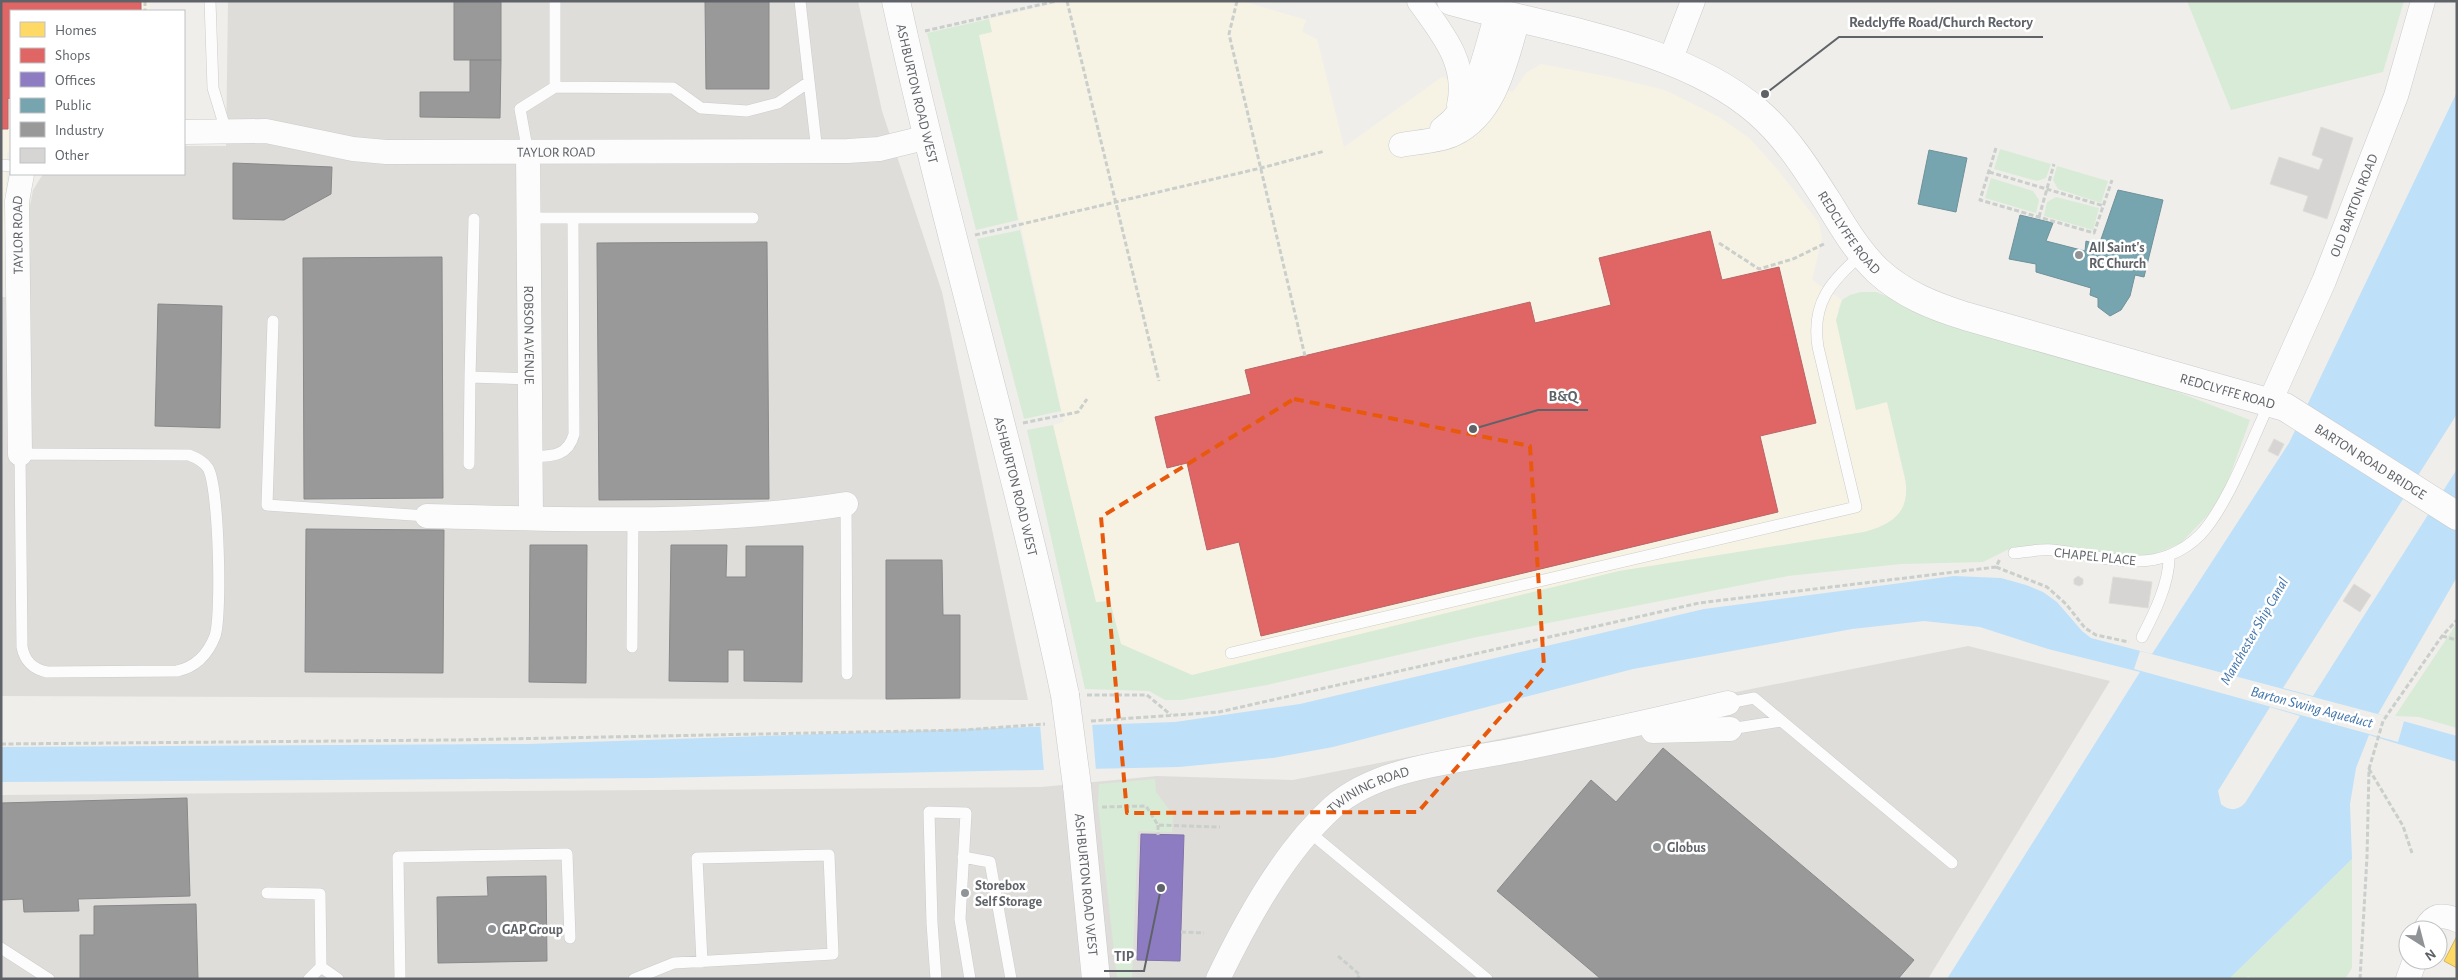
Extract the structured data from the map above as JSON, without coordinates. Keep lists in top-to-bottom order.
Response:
{
  "streets": {
    "main road": ["ASHBURTON ROAD WEST", "REDCLYFFE ROAD", "BARTON ROAD BRIDGE"],
    "street": [
      "TAYLOR ROAD",
      "OLD BARTON ROAD",
      "ROBSON AVENUE",
      "TWINING ROAD"
    ],
    "lane": ["CHAPEL PLACE"]
  },
  "crossings": [
    ["ASHBURTON ROAD WEST", "TAYLOR ROAD"],
    ["TAYLOR ROAD", "ROBSON AVENUE"],
    ["OLD BARTON ROAD", "REDCLYFFE ROAD"],
    ["OLD BARTON ROAD", "BARTON ROAD BRIDGE"],
    ["OLD BARTON ROAD", "CHAPEL PLACE"],
    ["REDCLYFFE ROAD", "BARTON ROAD BRIDGE"],
    ["REDCLYFFE ROAD", "CHAPEL PLACE"],
    ["BARTON ROAD BRIDGE", "CHAPEL PLACE"]
  ],
  "water": ["Manchester Ship Canal", "Barton Swing Aqueduct"],
  "places": [
    "Redclyffe Road/Church Rectory",
    "All Saint's RC Church",
    "B&Q",
    "Globus",
    "TIP",
    "Storebox Self Storage",
    "GAP Group"
  ],
  "legend": [
    "Homes",
    "Shops",
    "Offices",
    "Public",
    "Industry",
    "Other"
  ],
  "north": "bottom right"
}
